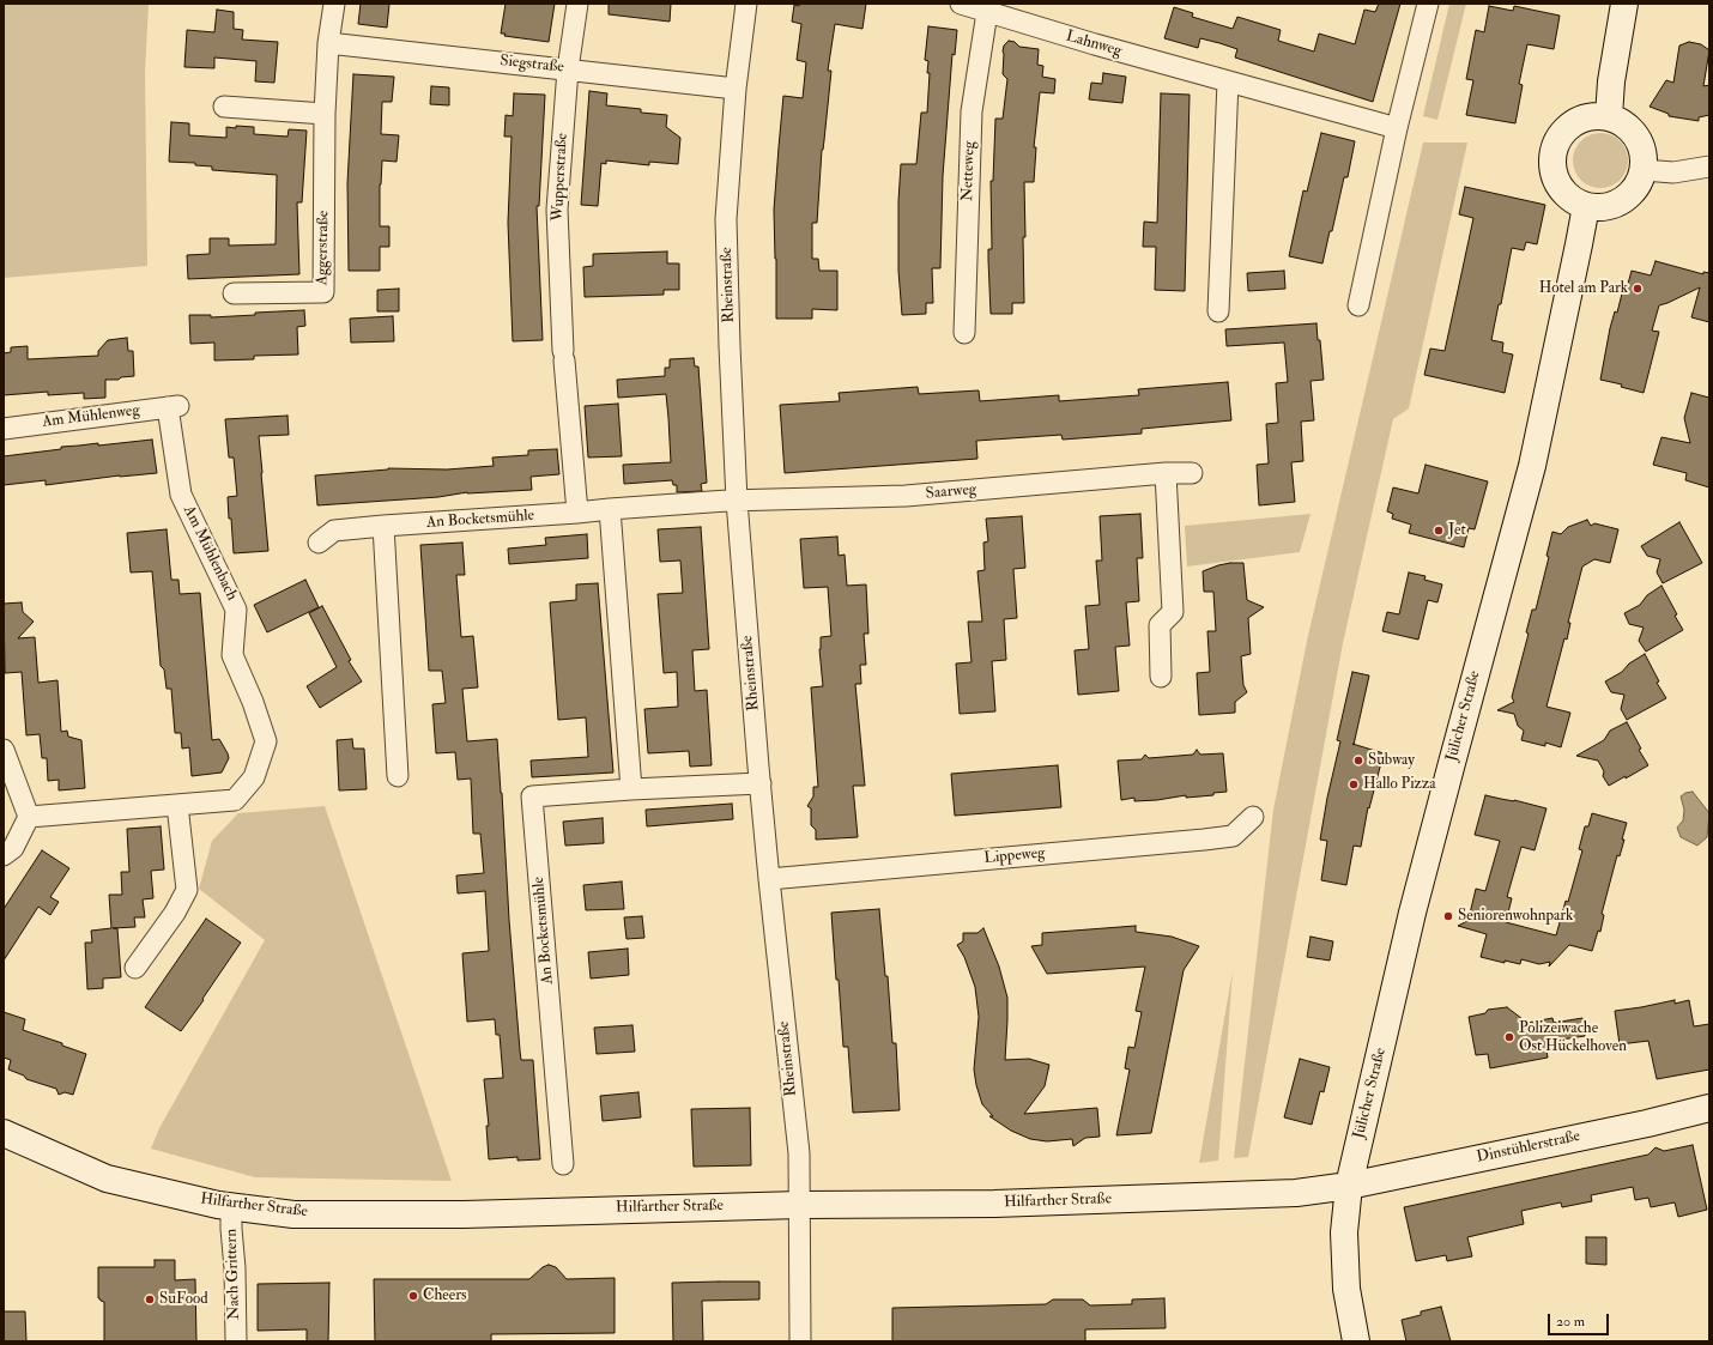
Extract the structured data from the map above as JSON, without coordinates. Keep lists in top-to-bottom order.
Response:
{
  "streets": {
    "main road": ["Jülicher Straße", "Dinstühlerstraße", "Hilfarther Straße"],
    "street": [
      "Lahnweg",
      "Siegstraße",
      "Netteweg",
      "Wupperstraße",
      "Aggerstraße",
      "Rheinstraße",
      "Am Mühlenweg",
      "Saarweg",
      "An Bocketsmühle",
      "Am Mühlenbach",
      "Lippeweg",
      "Nach Grittern"
    ]
  },
  "crossings": [
    ["Lahnweg", "Netteweg"],
    ["Siegstraße", "Wupperstraße"],
    ["Siegstraße", "Aggerstraße"],
    ["Siegstraße", "Rheinstraße"],
    ["Wupperstraße", "An Bocketsmühle"],
    ["Rheinstraße", "Saarweg"],
    ["Rheinstraße", "An Bocketsmühle"],
    ["Rheinstraße", "Lippeweg"],
    ["Rheinstraße", "Hilfarther Straße"],
    ["Am Mühlenweg", "Am Mühlenbach"],
    ["Saarweg", "An Bocketsmühle"],
    ["Jülicher Straße", "Dinstühlerstraße"],
    ["Jülicher Straße", "Hilfarther Straße"],
    ["Dinstühlerstraße", "Hilfarther Straße"],
    ["Hilfarther Straße", "Nach Grittern"]
  ],
  "places": [
    "Hotel am Park",
    "Jet",
    "Subway",
    "Hallo Pizza",
    "Seniorenwohnpark",
    "Polizeiwache Ost Hückelhoven",
    "Cheers",
    "SuFood"
  ],
  "scale_bar": "20 m"
}
